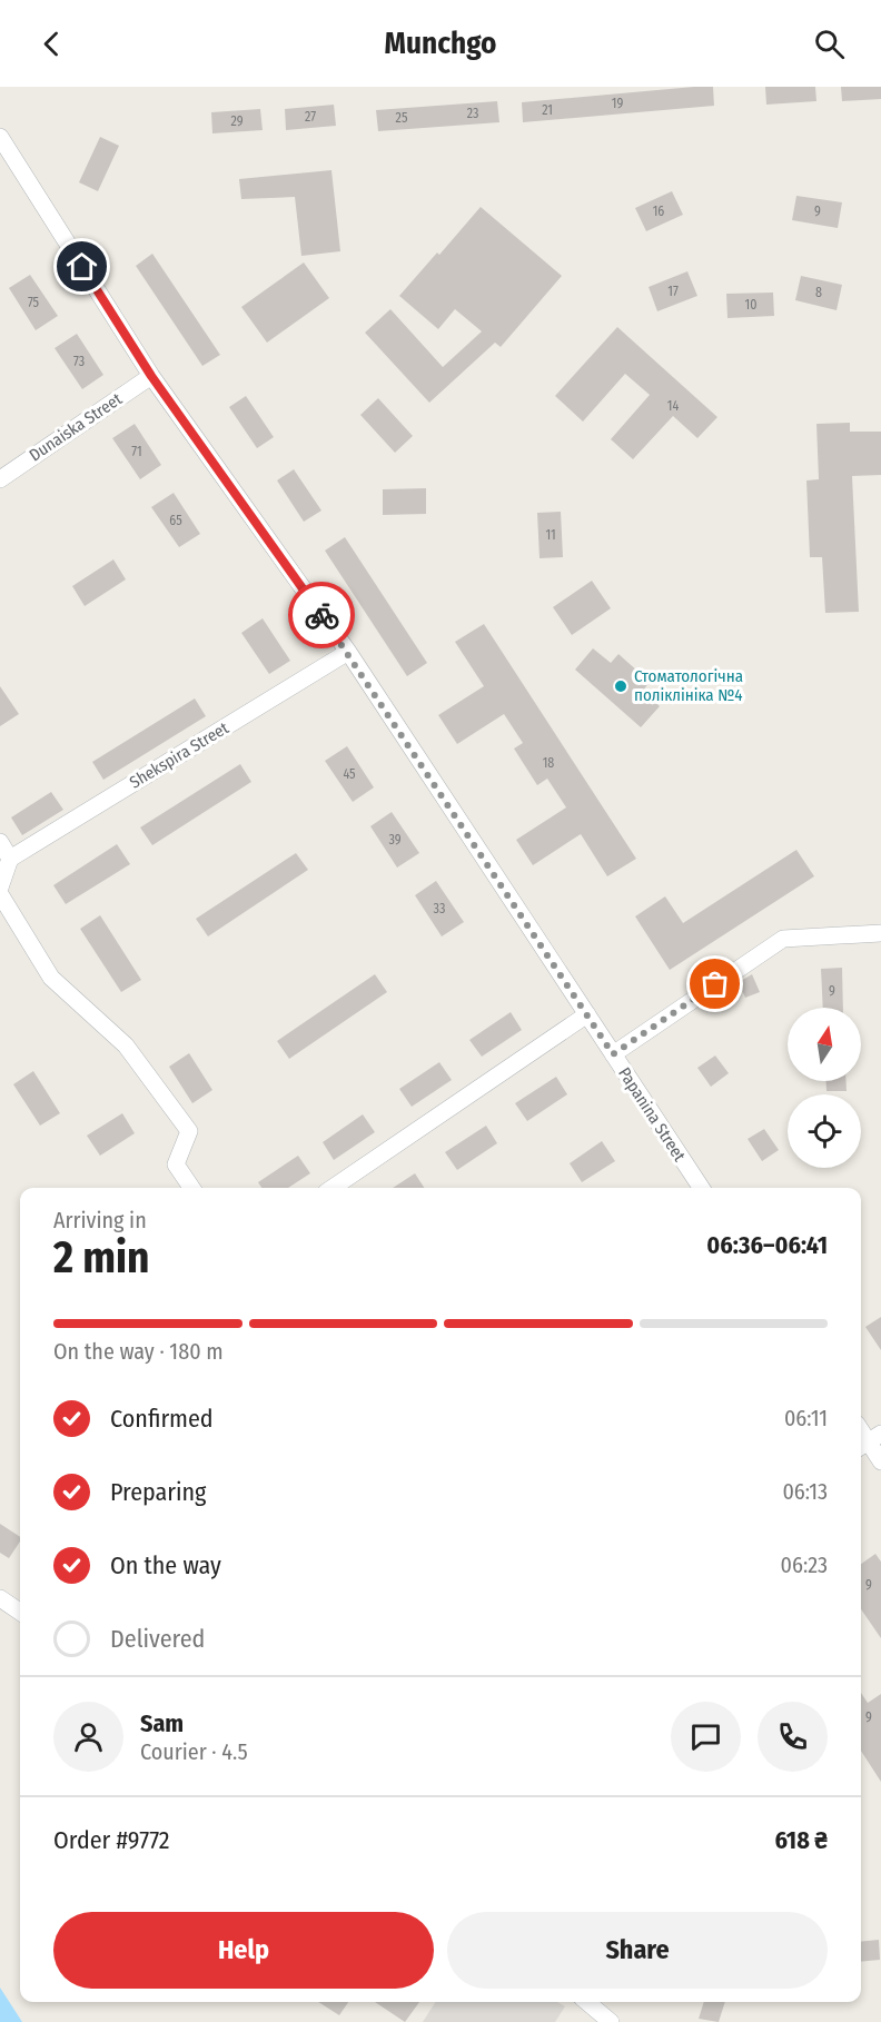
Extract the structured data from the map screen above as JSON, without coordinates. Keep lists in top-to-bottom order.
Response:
{
  "streets": {
    "street": ["Dunaiska Street", "Shekspira Street", "Papanina Street"]
  },
  "crossings": [
    ["Dunaiska Street", "Papanina Street"],
    ["Shekspira Street", "Papanina Street"]
  ],
  "places": ["Стоматологічна поліклініка №4"],
  "house_numbers": [
    "19",
    "21",
    "23",
    "27",
    "25",
    "29",
    "16",
    "9",
    "17",
    "8",
    "75",
    "10",
    "73",
    "14",
    "71",
    "65",
    "11",
    "18",
    "45",
    "39",
    "33",
    "9",
    "9",
    "9"
  ],
  "north": "top",
  "page": {
    "header": "Munchgo",
    "heading": ["2 min", "Arriving in", "06:36–06:41"],
    "panel": [
      "Sam",
      "Courier · 4.5",
      "Order #9772",
      "618 ₴"
    ],
    "bar": "On the way · 180 m",
    "list": [
      ["Confirmed", "06:11"],
      ["Preparing", "06:13"],
      ["On the way", "06:23"],
      "Delivered"
    ],
    "buttons": ["Help", "Share"]
  }
}
